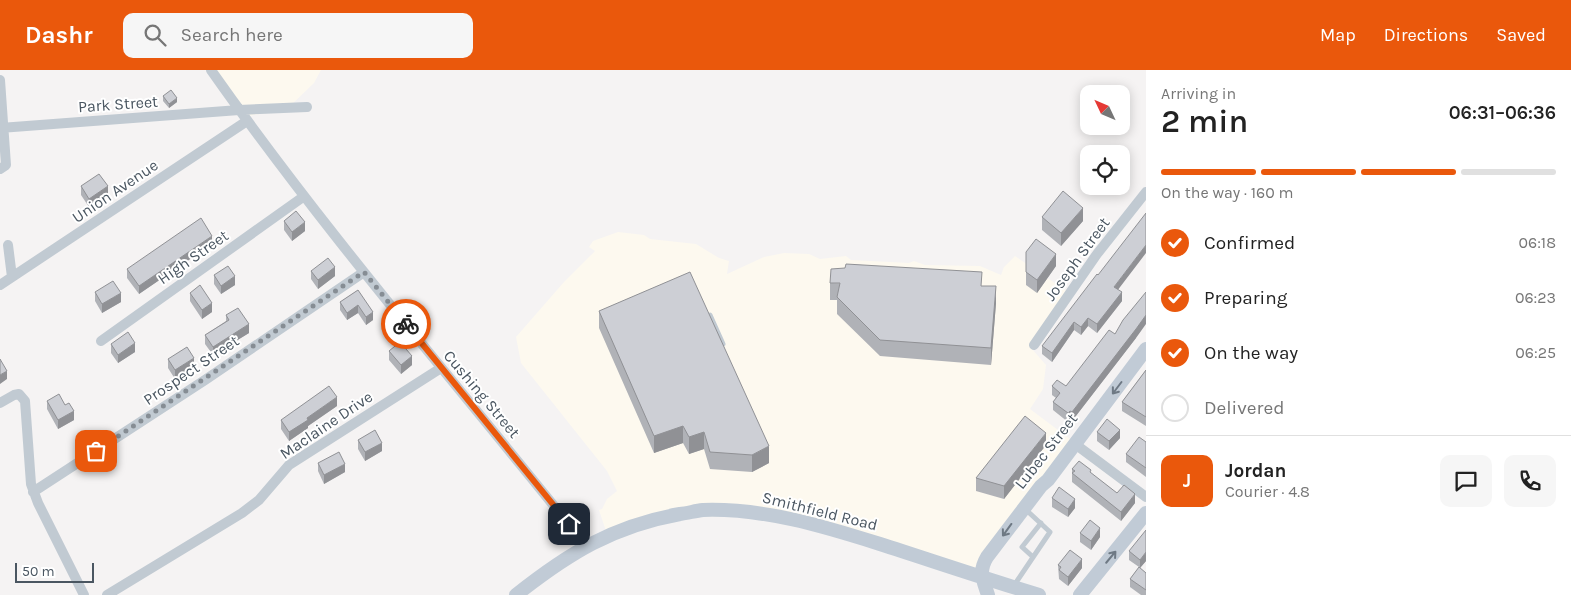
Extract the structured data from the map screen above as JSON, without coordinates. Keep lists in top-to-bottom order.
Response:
{
  "streets": {
    "main road": ["Lubec Street", "Smithfield Road"],
    "street": [
      "Park Street",
      "Union Avenue",
      "High Street",
      "Joseph Street",
      "Prospect Street",
      "Cushing Street",
      "Maclaine Drive"
    ]
  },
  "crossings": [
    ["Park Street", "Cushing Street"],
    ["Union Avenue", "Cushing Street"],
    ["High Street", "Cushing Street"],
    ["Prospect Street", "Cushing Street"],
    ["Cushing Street", "Maclaine Drive"],
    ["Cushing Street", "Smithfield Road"],
    ["Lubec Street", "Smithfield Road"]
  ],
  "one_way": ["Lubec Street"],
  "scale_bar": "50 m",
  "north": "top left",
  "page": {
    "header": "Dashr",
    "search": "Search here",
    "nav": ["Map", "Directions", "Saved"],
    "heading": ["2 min", "Arriving in", "06:31–06:36"],
    "panel": ["Jordan", "Courier · 4.8"],
    "bar": "On the way · 160 m",
    "list": [
      ["Confirmed", "06:18"],
      ["Preparing", "06:23"],
      ["On the way", "06:25"],
      "Delivered"
    ],
    "round": "J",
    "scale": "50 m"
  }
}
